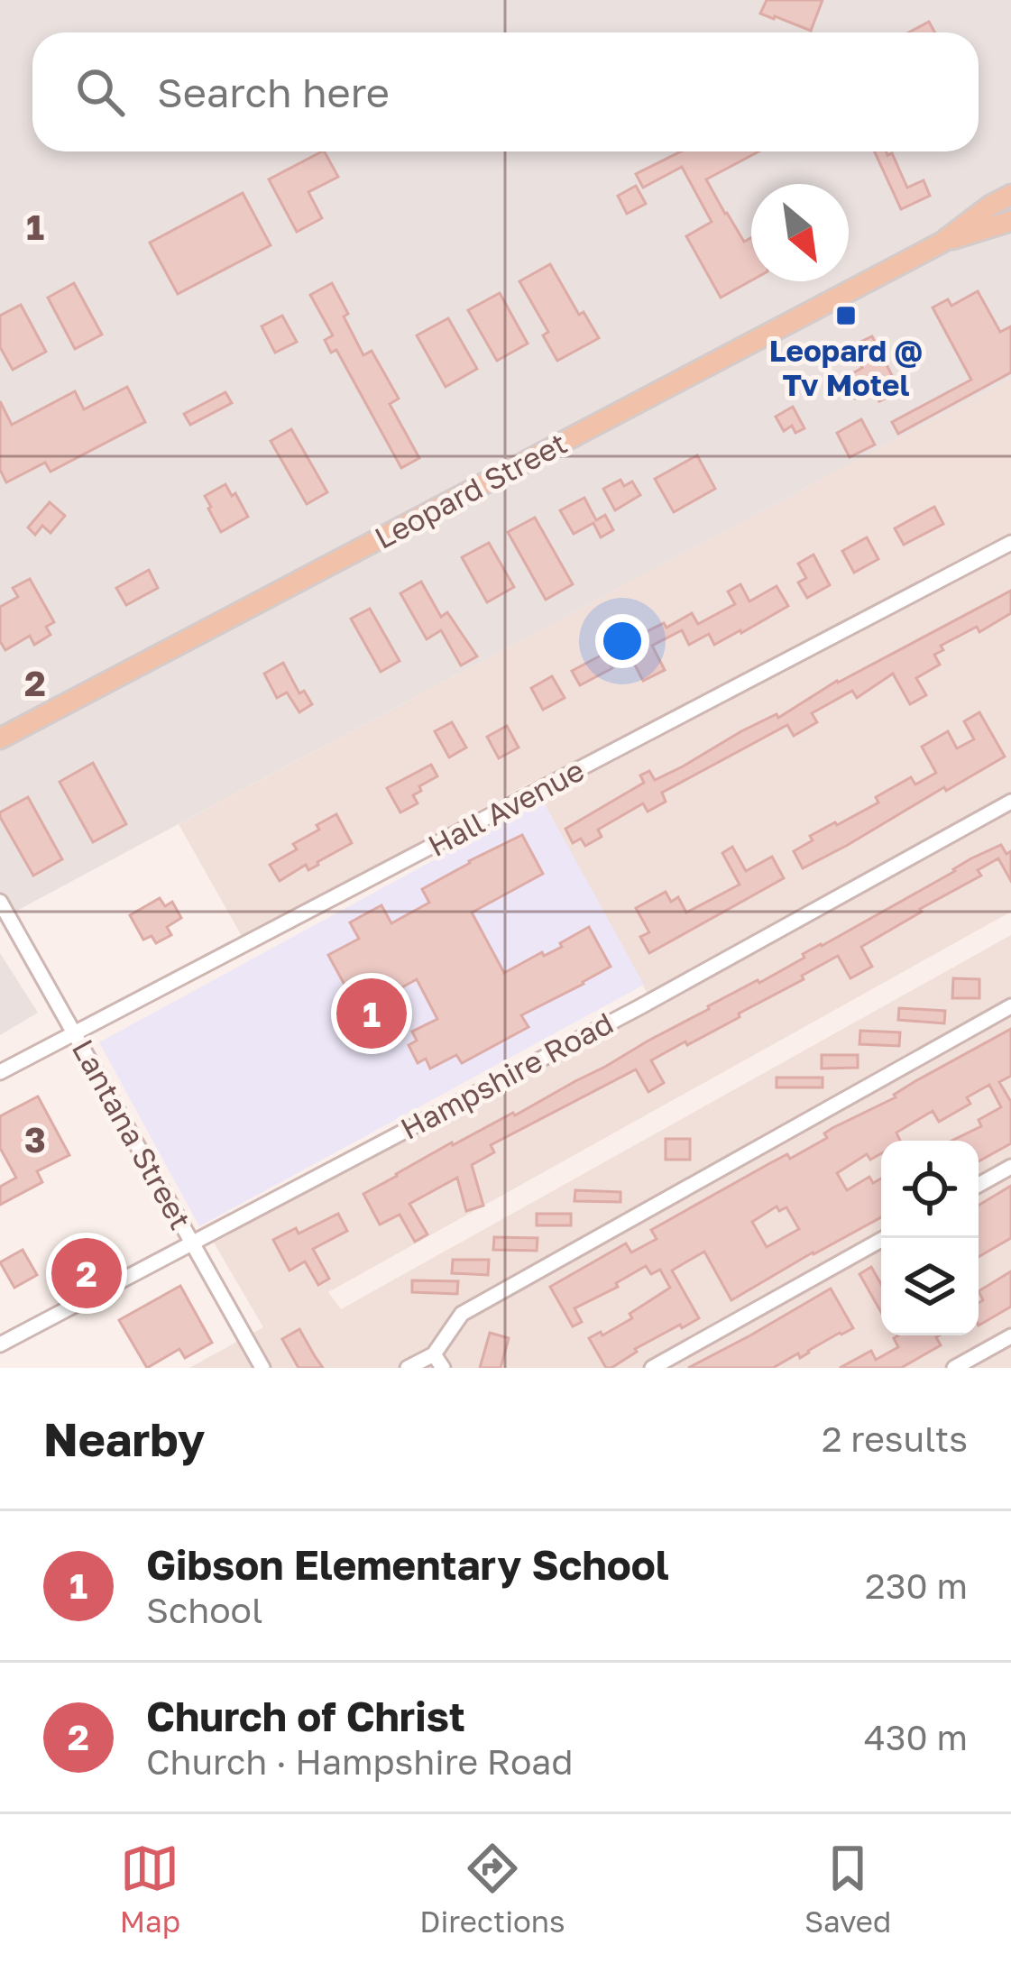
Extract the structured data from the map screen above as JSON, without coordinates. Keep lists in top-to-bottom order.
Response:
{
  "streets": {
    "main road": ["Leopard Street"],
    "street": ["Hall Avenue", "Hampshire Road", "Lantana Street"]
  },
  "crossings": [
    ["Hall Avenue", "Lantana Street"],
    ["Hampshire Road", "Lantana Street"]
  ],
  "places": {
    "transit": ["Leopard @ Tv Motel"]
  },
  "north": "bottom right",
  "page": {
    "search": "Search here",
    "pins": ["1", "2"],
    "heading": ["Nearby", "2 results"],
    "list": [
      {
        "mark": "1",
        "name": "Gibson Elementary School",
        "note": "School",
        "value": "230 m"
      },
      {
        "mark": "2",
        "name": "Church of Christ",
        "note": "Church · Hampshire Road",
        "value": "430 m"
      }
    ],
    "nav": ["Map", "Directions", "Saved"]
  },
  "grid": {
    "rows": ["1", "2", "3"]
  }
}
